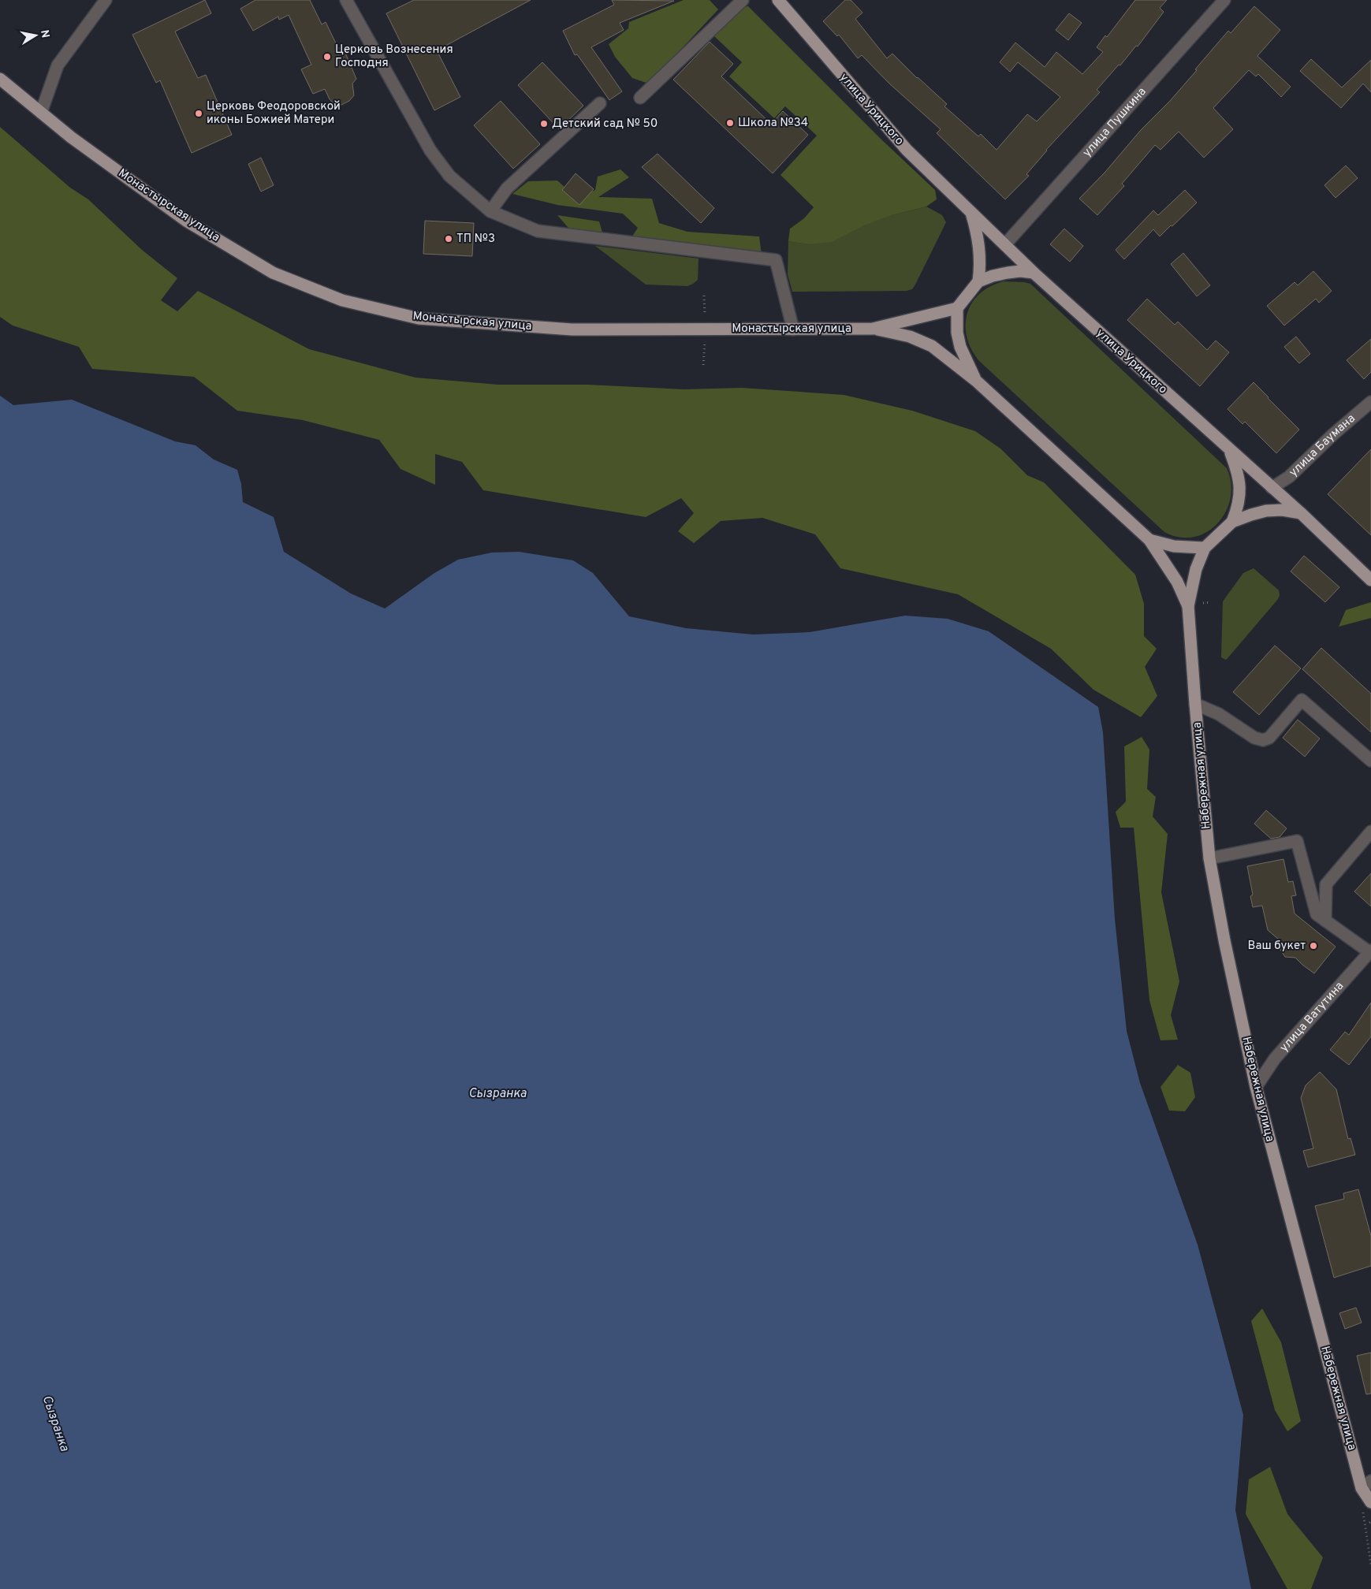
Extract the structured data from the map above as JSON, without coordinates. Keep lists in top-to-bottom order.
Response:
{
  "streets": {
    "main road": ["улица Урицкого", "Монастырская улица", "Набережная улица"],
    "street": ["улица Пушкина", "улица Баумана", "улица Ватутина"]
  },
  "crossings": [
    ["улица Урицкого", "улица Пушкина"],
    ["улица Урицкого", "улица Баумана"],
    ["Набережная улица", "улица Ватутина"]
  ],
  "water": ["Сызранка"],
  "places": [
    "Церковь Вознесения Господня",
    "Церковь Феодоровской иконы Божией Матери",
    "Школа №34",
    "Детский сад № 50",
    "ТП №3",
    "Ваш букет"
  ],
  "north": "right"
}
